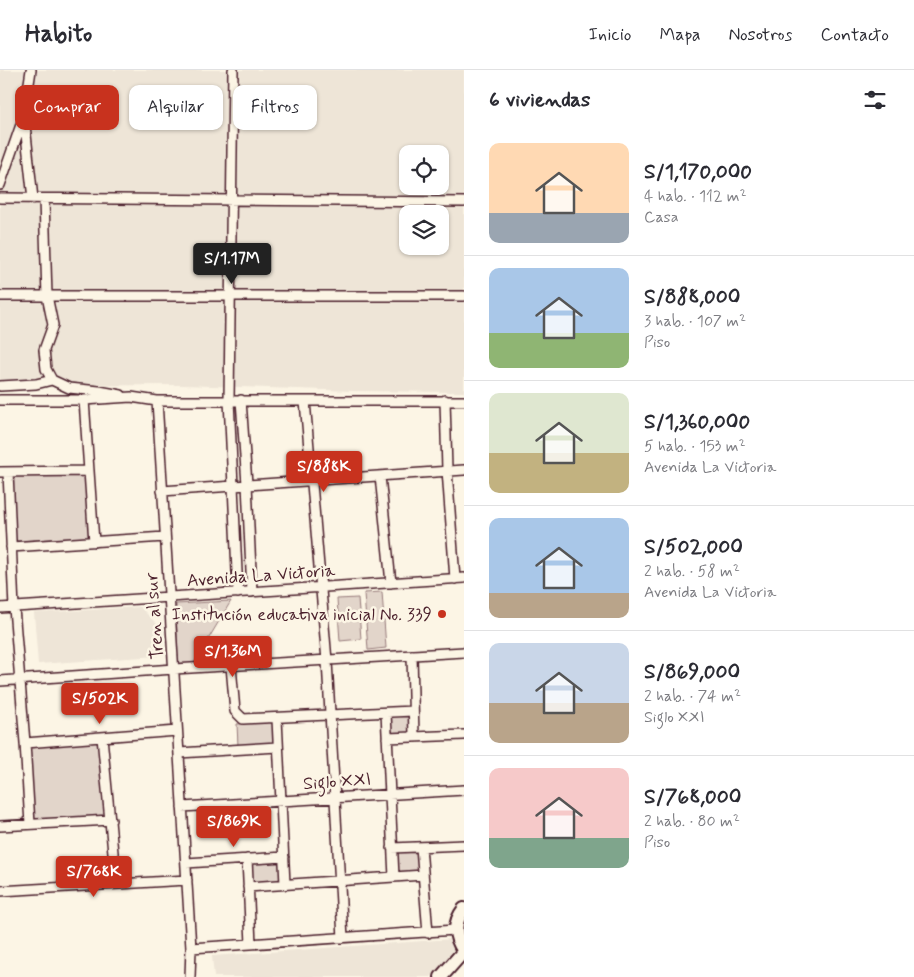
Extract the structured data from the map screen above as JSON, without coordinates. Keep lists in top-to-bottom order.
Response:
{
  "streets": {
    "street": ["Avenida La Victoria", "Tren al sur", "Siglo XXI"]
  },
  "crossings": [
    ["Avenida La Victoria", "Tren al sur"],
    ["Tren al sur", "Siglo XXI"]
  ],
  "places": ["Institución educativa inicial No. 339"],
  "page": {
    "header": "Habito",
    "nav": [
      "Inicio",
      "Mapa",
      "Nosotros",
      "Contacto"
    ],
    "heading": "6 viviendas",
    "chip": ["Comprar", "Alquilar", "Filtros"],
    "list": [
      {
        "name": "S/1,170,000",
        "note": "4 hab. · 112 m² · Casa"
      },
      {
        "name": "S/888,000",
        "note": "3 hab. · 107 m² · Piso"
      },
      {
        "name": "S/1,360,000",
        "note": "5 hab. · 153 m² · Avenida La Victoria"
      },
      {
        "name": "S/502,000",
        "note": "2 hab. · 58 m² · Avenida La Victoria"
      },
      {
        "name": "S/869,000",
        "note": "2 hab. · 74 m² · Siglo XXI"
      },
      {
        "name": "S/768,000",
        "note": "2 hab. · 80 m² · Piso"
      }
    ],
    "price": [
      "S/1.17M",
      "S/888K",
      "S/1.36M",
      "S/502K",
      "S/869K",
      "S/768K"
    ]
  }
}
